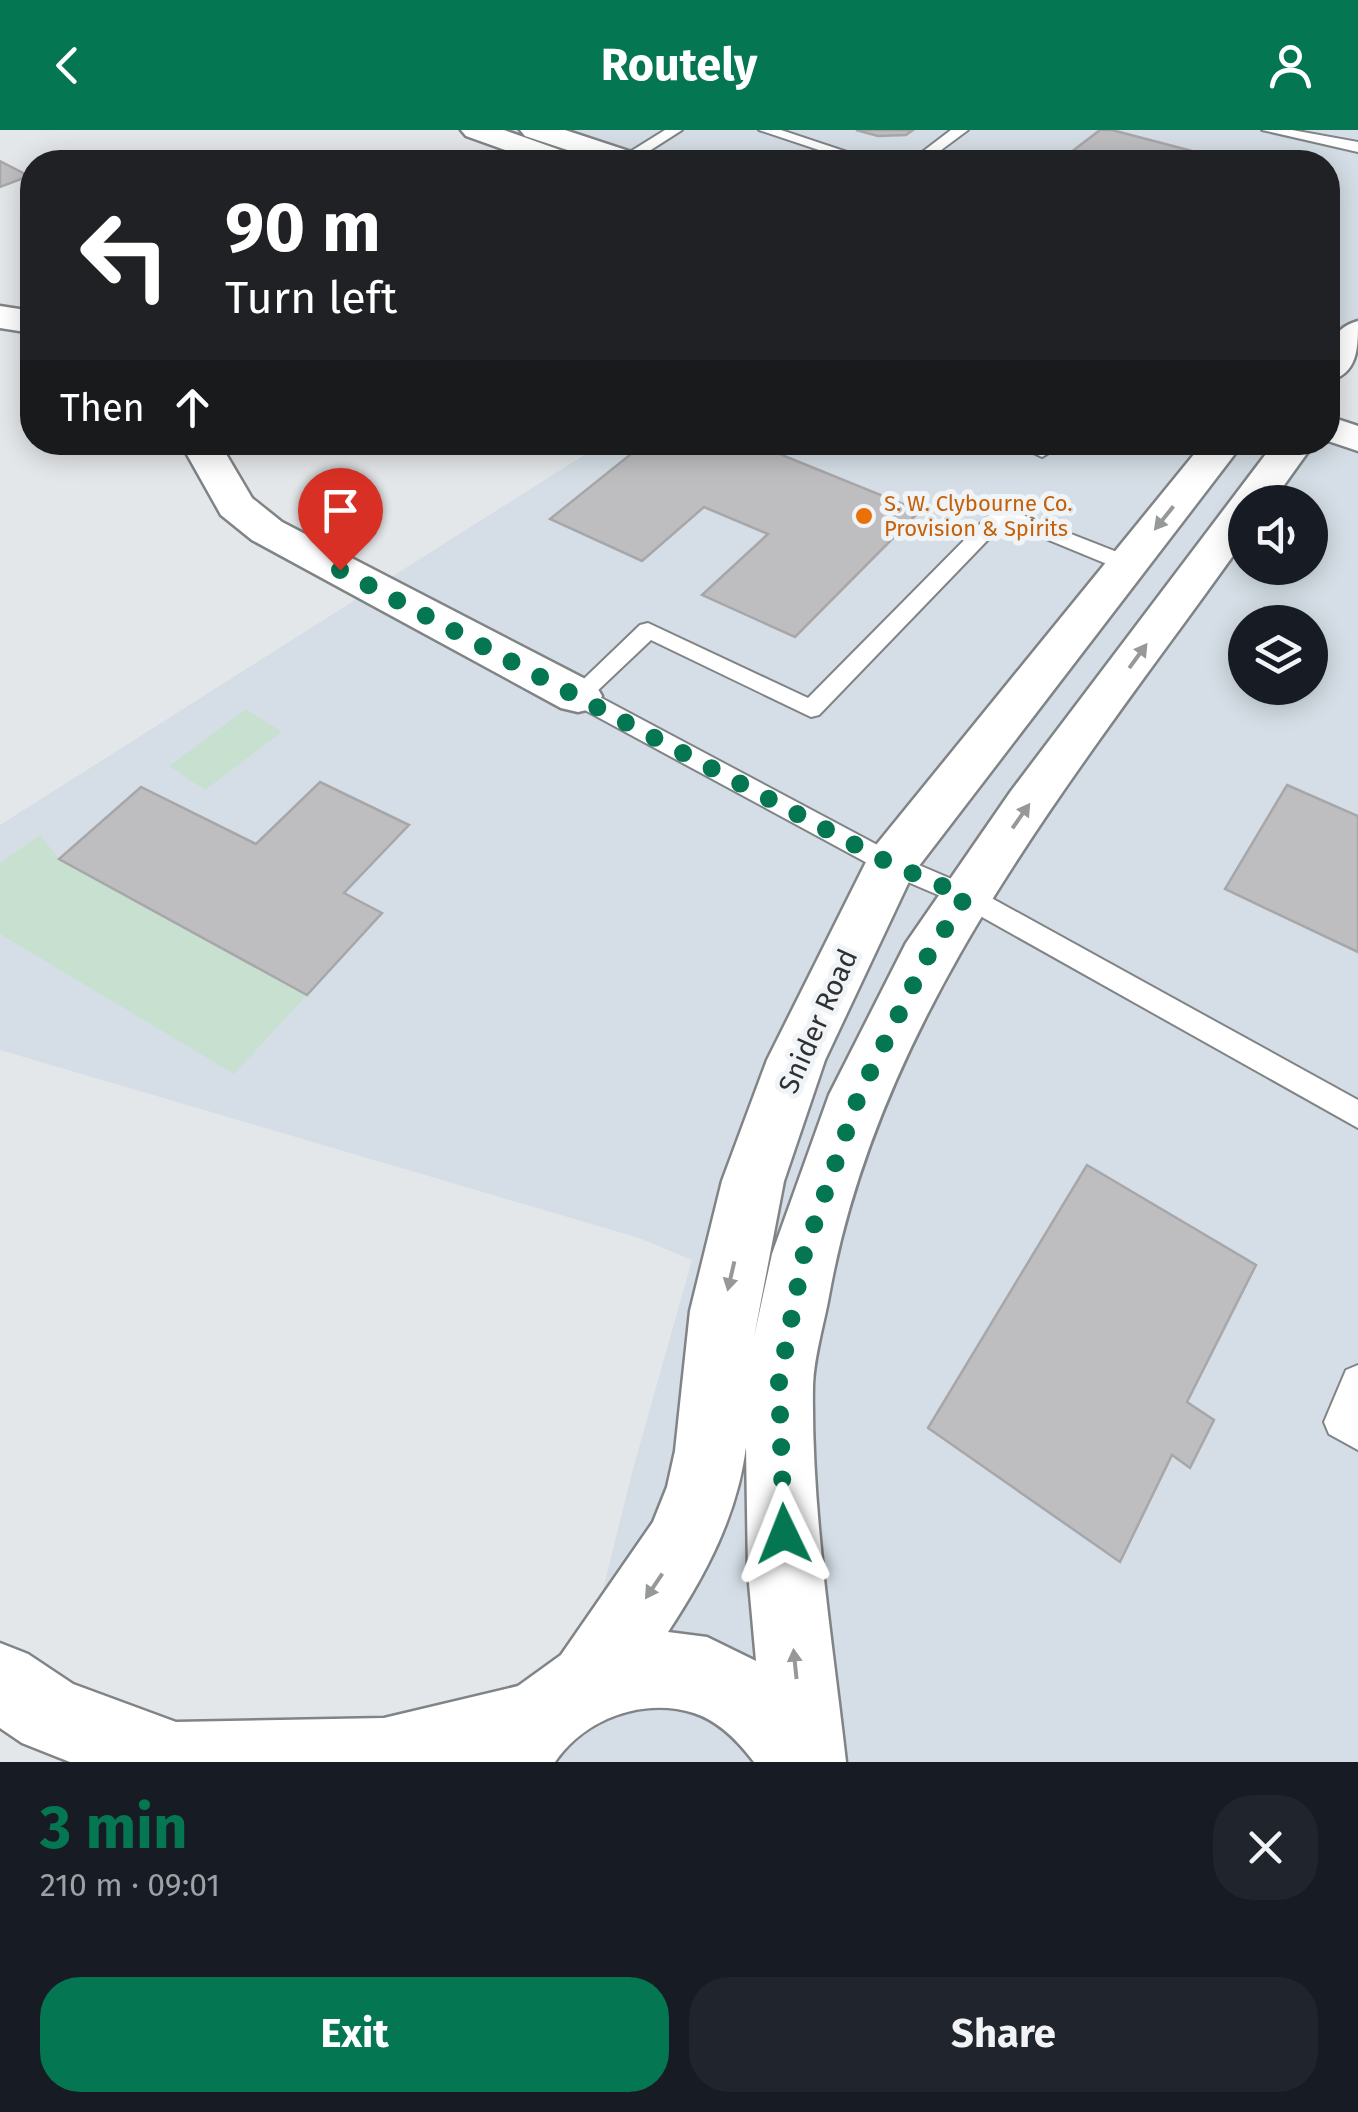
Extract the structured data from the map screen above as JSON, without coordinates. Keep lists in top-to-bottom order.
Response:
{
  "streets": {
    "street": ["Snider Road"]
  },
  "places": ["S. W. Clybourne Co. Provision & Spirits"],
  "page": {
    "header": "Routely",
    "turn": ["90 m", "Turn left"],
    "then": "Then",
    "heading": ["3 min", "210 m · 09:01"],
    "buttons": ["Exit", "Share"]
  }
}
